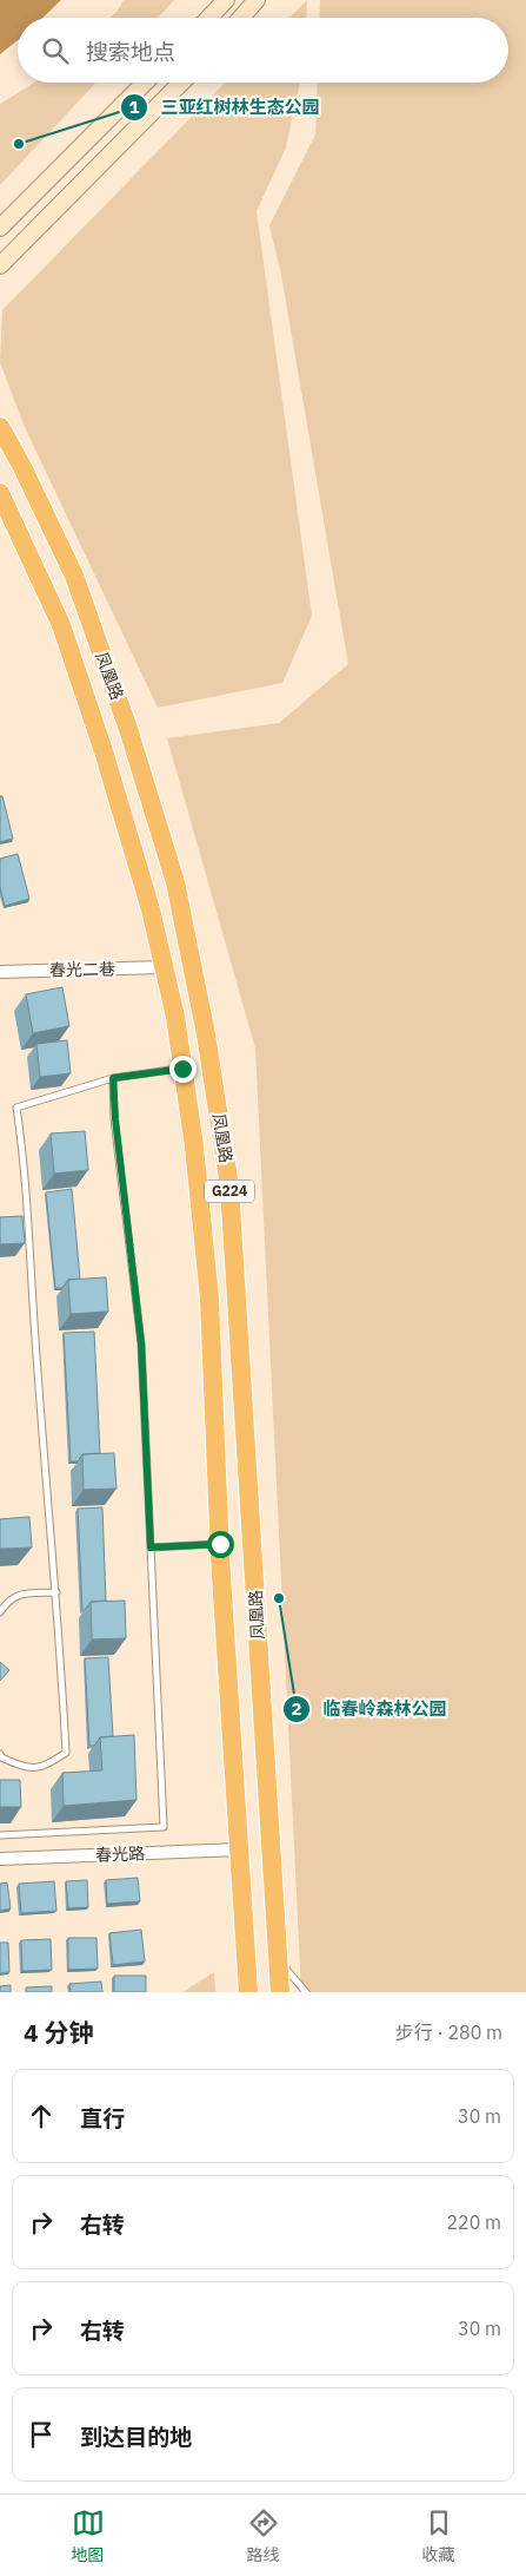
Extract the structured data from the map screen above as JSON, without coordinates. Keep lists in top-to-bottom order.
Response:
{
  "streets": {
    "highway": ["凤凰路", "G224"],
    "street": ["春光二巷", "春光路"]
  },
  "crossings": [
    ["凤凰路", "春光二巷"],
    ["凤凰路", "春光路"]
  ],
  "places": ["三亚红树林生态公园", "临春岭森林公园"],
  "page": {
    "search": "搜索地点",
    "heading": ["4 分钟", "步行 · 280 m"],
    "list": [
      ["直行", "30 m"],
      ["右转", "220 m"],
      ["右转", "30 m"],
      "到达目的地"
    ],
    "nav": ["地图", "路线", "收藏"]
  }
}
